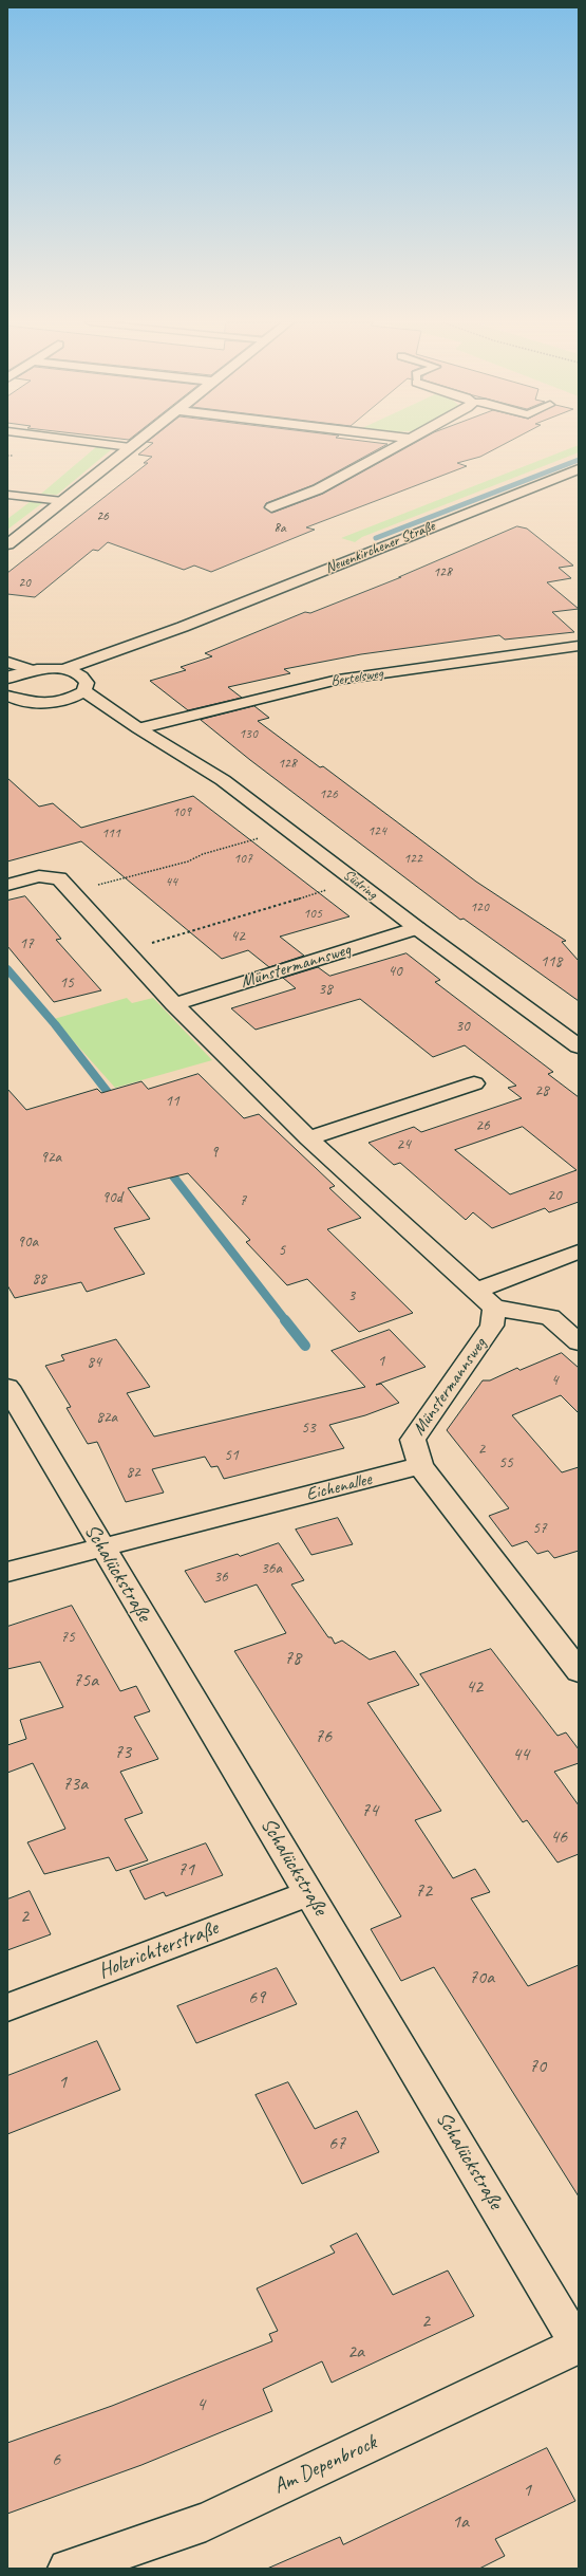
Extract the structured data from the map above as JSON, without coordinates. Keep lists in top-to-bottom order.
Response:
{
  "streets": {
    "street": [
      "Neuenkirchener Straße",
      "Bertelsweg",
      "Südring",
      "Münstermannsweg",
      "Eichenallee",
      "Schalückstraße",
      "Holzrichterstraße",
      "Am Depenbrock"
    ]
  },
  "crossings": [
    ["Neuenkirchener Straße", "Südring"],
    ["Bertelsweg", "Südring"],
    ["Südring", "Münstermannsweg"],
    ["Münstermannsweg", "Eichenallee"],
    ["Eichenallee", "Schalückstraße"],
    ["Schalückstraße", "Holzrichterstraße"],
    ["Schalückstraße", "Am Depenbrock"]
  ],
  "house_numbers": [
    "26",
    "8a",
    "128",
    "20",
    "130",
    "128",
    "126",
    "109",
    "124",
    "111",
    "107",
    "122",
    "44",
    "120",
    "105",
    "42",
    "17",
    "118",
    "40",
    "15",
    "38",
    "30",
    "28",
    "11",
    "26",
    "24",
    "9",
    "92a",
    "20",
    "90d",
    "7",
    "90a",
    "5",
    "88",
    "3",
    "1",
    "84",
    "4",
    "82a",
    "53",
    "2",
    "51",
    "55",
    "82",
    "57",
    "36a",
    "36",
    "75",
    "78",
    "75a",
    "42",
    "76",
    "73",
    "44",
    "73a",
    "74",
    "46",
    "71",
    "72",
    "2",
    "70a",
    "69",
    "70",
    "1",
    "67",
    "2",
    "2a",
    "4",
    "6",
    "1",
    "1a"
  ]
}
